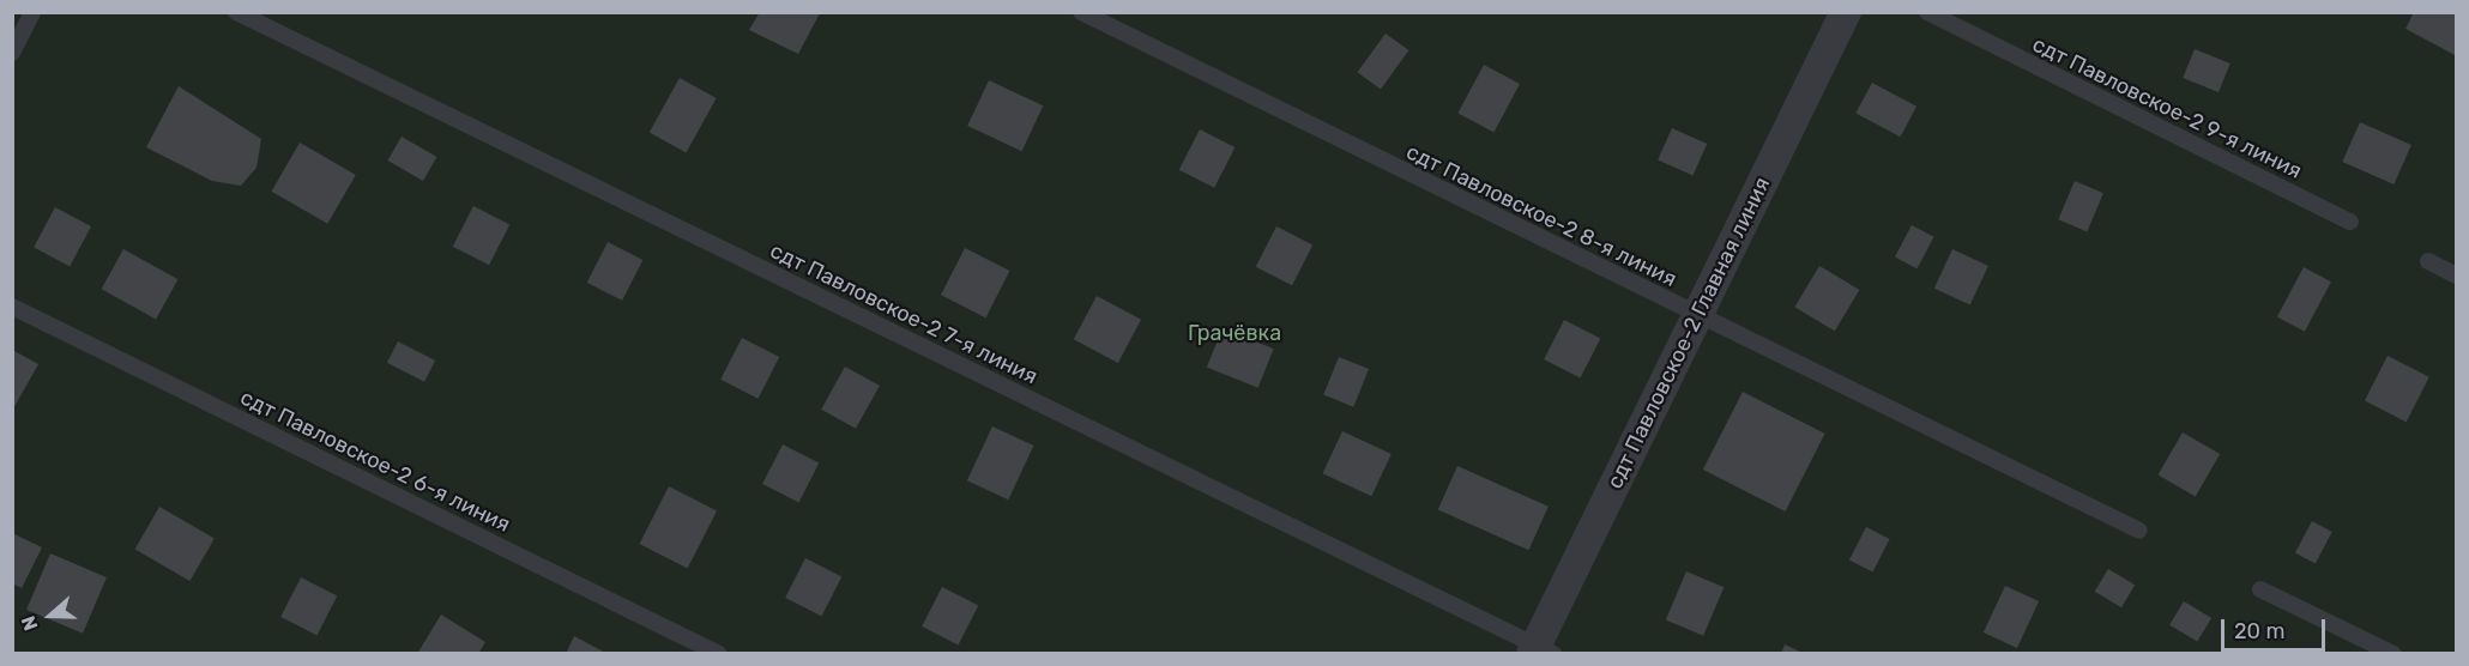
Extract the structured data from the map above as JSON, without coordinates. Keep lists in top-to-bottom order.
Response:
{
  "streets": {
    "street": ["сдт Павловское-2 Главная линия"],
    "lane": [
      "сдт Павловское-2 9-я линия",
      "сдт Павловское-2 8-я линия",
      "сдт Павловское-2 7-я линия",
      "сдт Павловское-2 6-я линия"
    ]
  },
  "crossings": [
    ["сдт Павловское-2 8-я линия", "сдт Павловское-2 Главная линия"],
    ["сдт Павловское-2 7-я линия", "сдт Павловское-2 Главная линия"]
  ],
  "parks": ["Грачёвка"],
  "scale_bar": "20 m",
  "north": "left"
}
